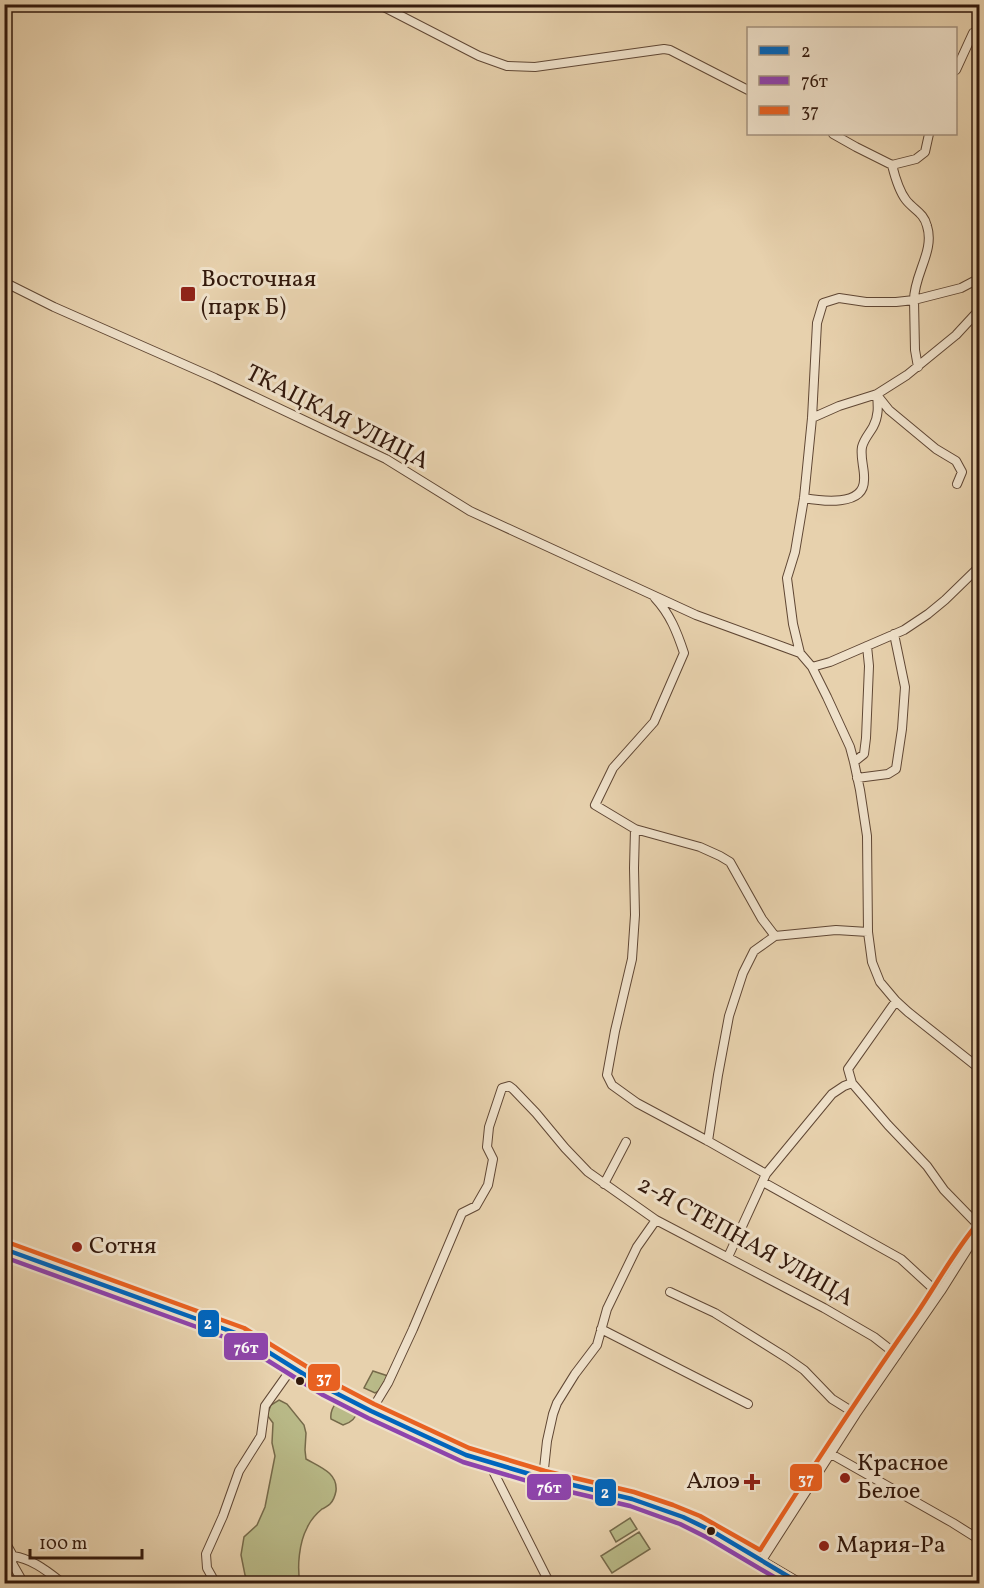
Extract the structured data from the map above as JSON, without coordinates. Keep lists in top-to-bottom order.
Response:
{
  "streets": {
    "street": ["ТКАЦКАЯ УЛИЦА", "2-Я СТЕПНАЯ УЛИЦА"]
  },
  "places": {
    "transit": ["Восточная (парк Б)"],
    "other": ["Сотня", "Красное Белое", "Мария-Ра"],
    "health": ["Алоэ"]
  },
  "lines": ["transit line 37", "transit line 2", "transit line 76т"],
  "legend": ["2", "76т", "37"],
  "scale_bar": "100 m"
}
